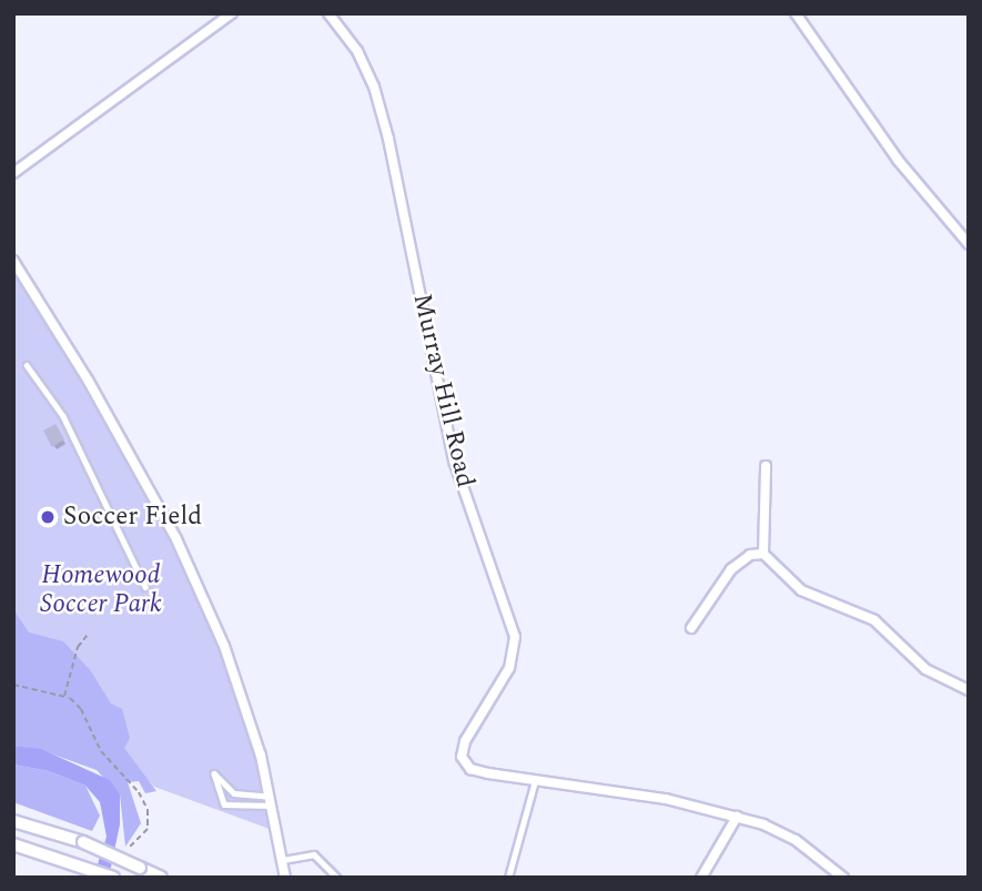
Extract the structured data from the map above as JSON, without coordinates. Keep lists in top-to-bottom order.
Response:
{
  "streets": {
    "street": ["Murray Hill Road"]
  },
  "parks": ["Homewood Soccer Park"],
  "places": ["Soccer Field"]
}
